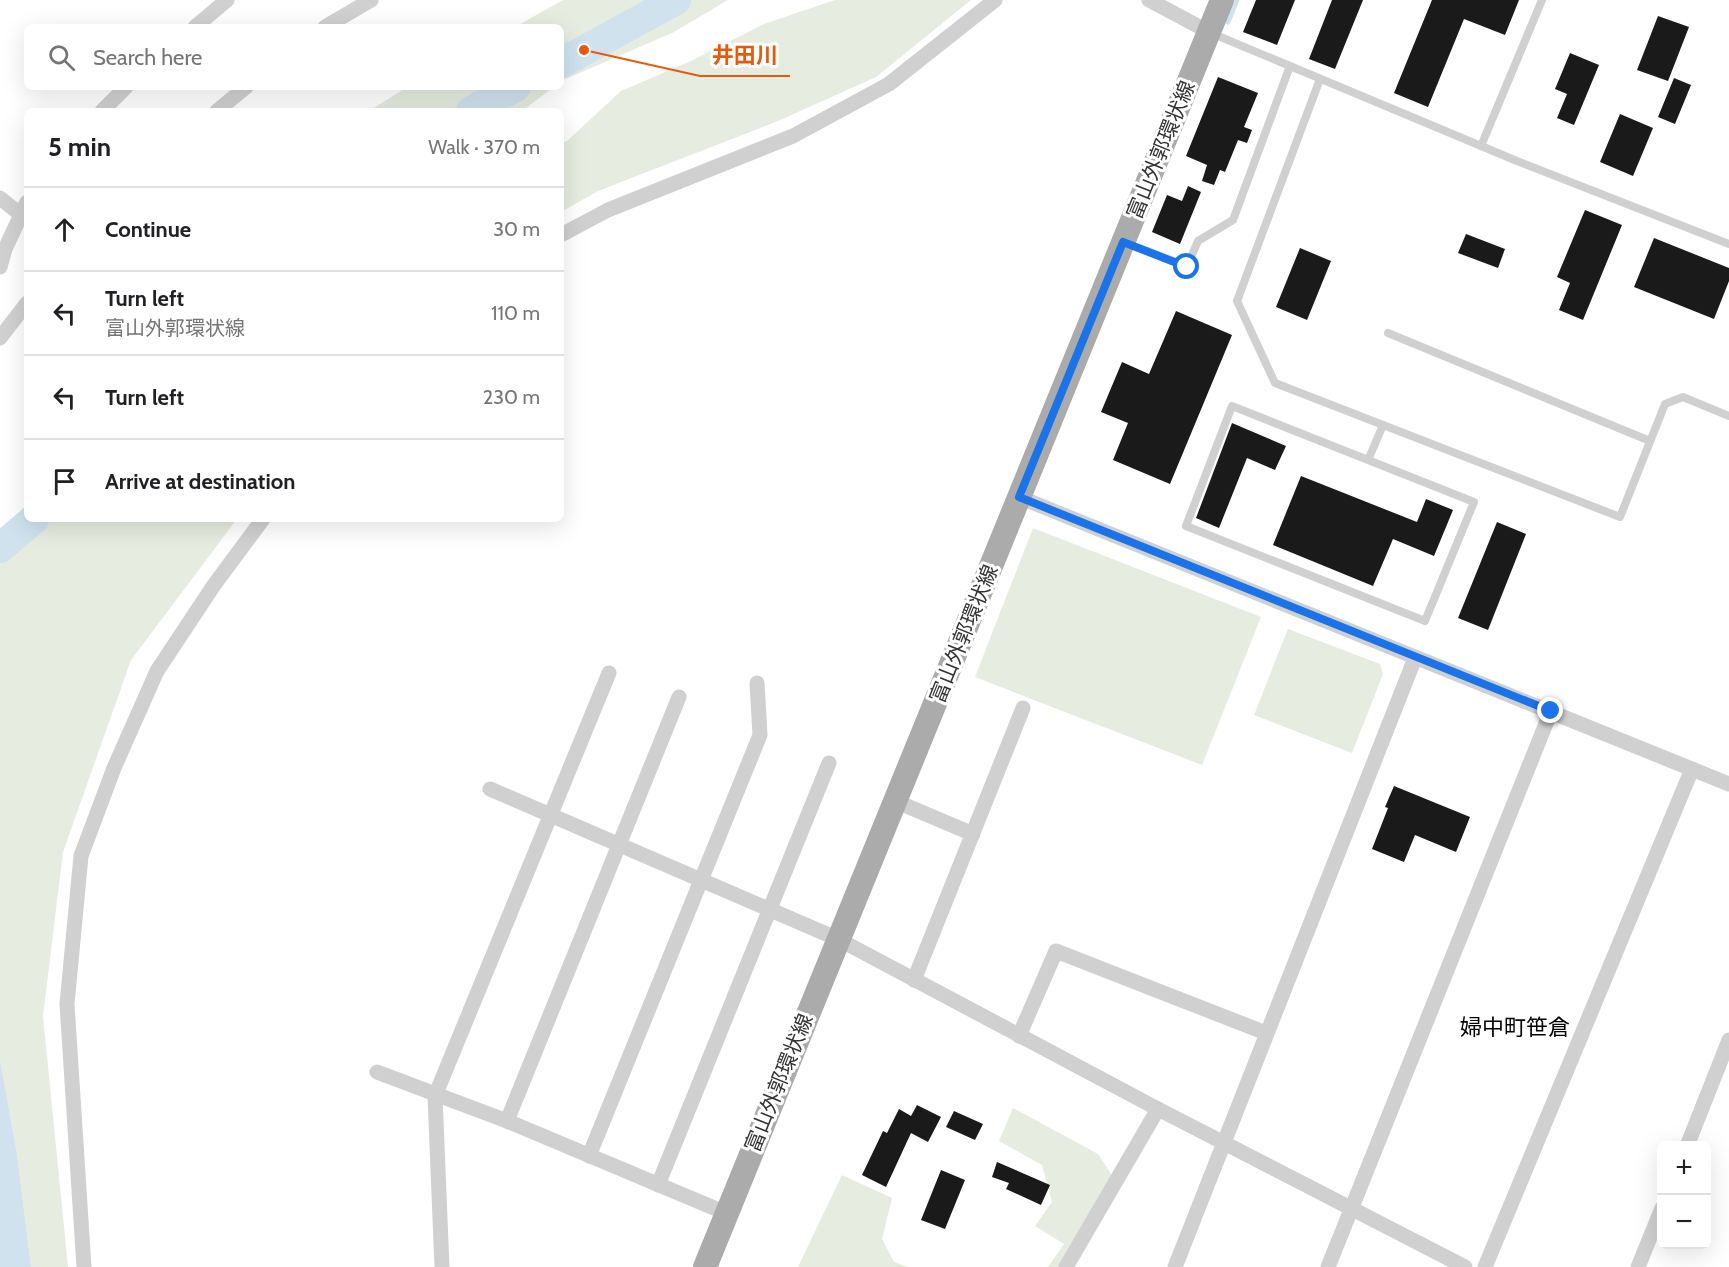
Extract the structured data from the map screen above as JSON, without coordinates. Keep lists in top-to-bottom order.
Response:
{
  "streets": {
    "main road": ["富山外郭環状線"]
  },
  "districts": ["婦中町笹倉"],
  "places": ["井田川"],
  "page": {
    "search": "Search here",
    "heading": ["5 min", "Walk · 370 m"],
    "list": [
      ["Continue", "30 m"],
      ["Turn left", "富山外郭環状線", "110 m"],
      ["Turn left", "230 m"],
      "Arrive at destination"
    ],
    "map_buttons": ["+", "−"]
  }
}
